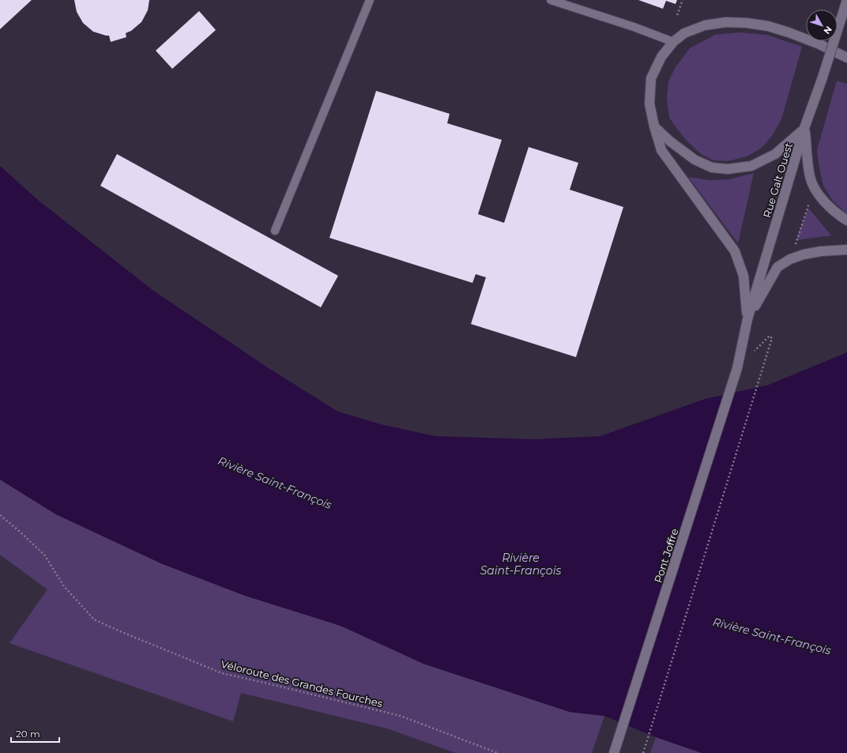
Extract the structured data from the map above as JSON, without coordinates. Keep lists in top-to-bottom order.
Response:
{
  "streets": {
    "main road": ["Rue Galt Ouest", "Pont Joffre"],
    "path": ["Véloroute des Grandes Fourches"]
  },
  "crossings": [
    ["Rue Galt Ouest", "Pont Joffre"]
  ],
  "water": ["Rivière Saint-François"],
  "scale_bar": "20 m",
  "north": "bottom right"
}
